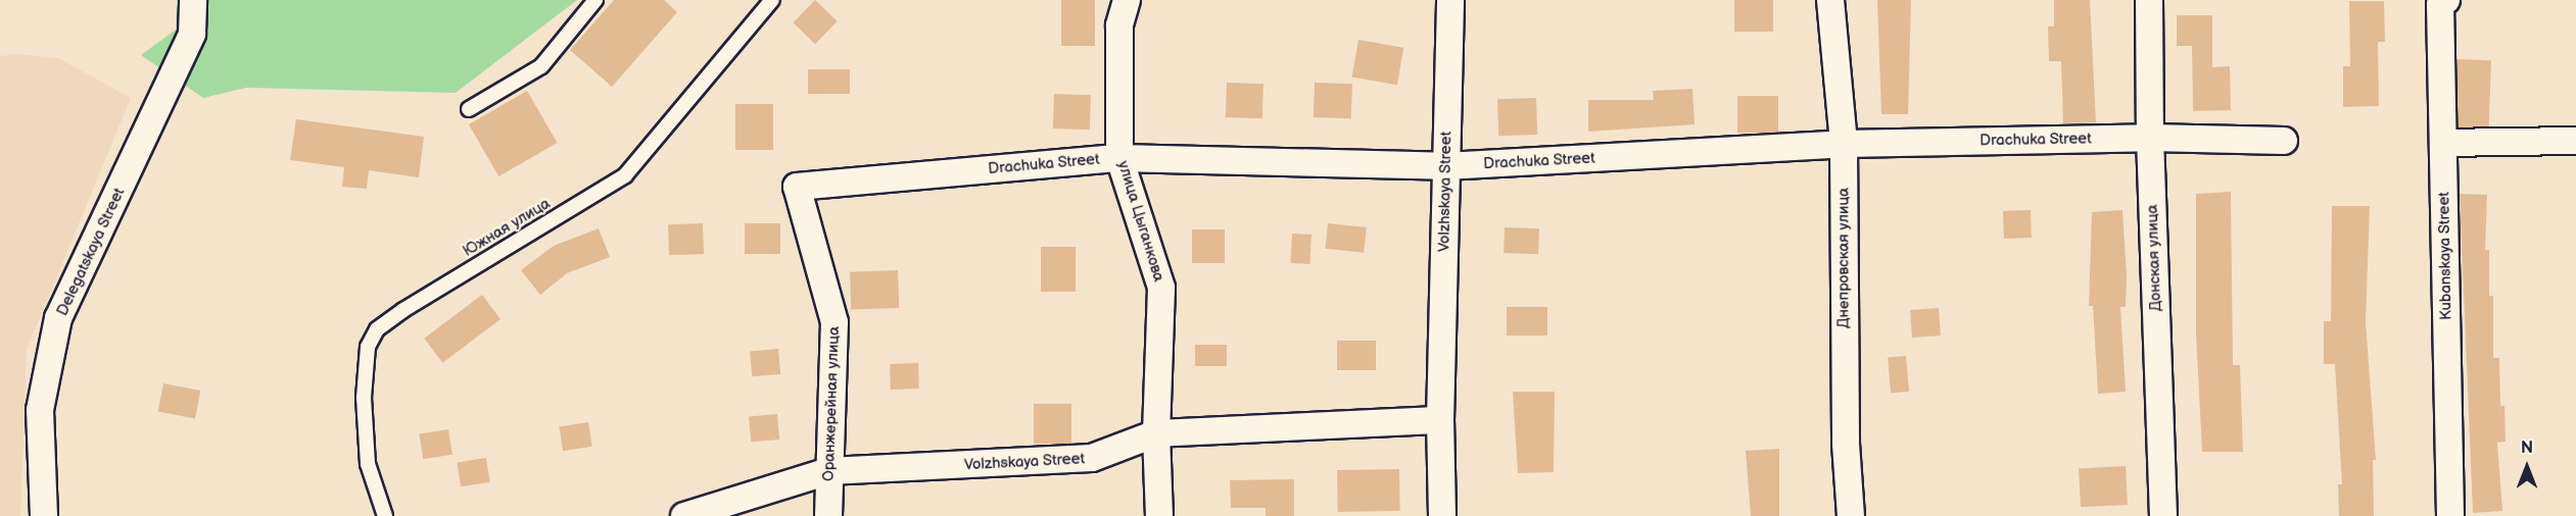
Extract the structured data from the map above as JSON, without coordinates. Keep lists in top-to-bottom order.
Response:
{
  "streets": {
    "street": [
      "Drachuka Street",
      "Volzhskaya Street",
      "улица Цыганкова",
      "Delegatskaya Street",
      "Kubanskaya Street",
      "Днепровская улица",
      "Донская улица",
      "Оранжерейная улица"
    ],
    "lane": ["Южная улица"]
  },
  "crossings": [
    ["Drachuka Street", "Volzhskaya Street"],
    ["Drachuka Street", "улица Цыганкова"],
    ["Drachuka Street", "Днепровская улица"],
    ["Drachuka Street", "Донская улица"],
    ["Drachuka Street", "Оранжерейная улица"],
    ["Volzhskaya Street", "улица Цыганкова"],
    ["Volzhskaya Street", "Оранжерейная улица"]
  ],
  "north": "top"
}
